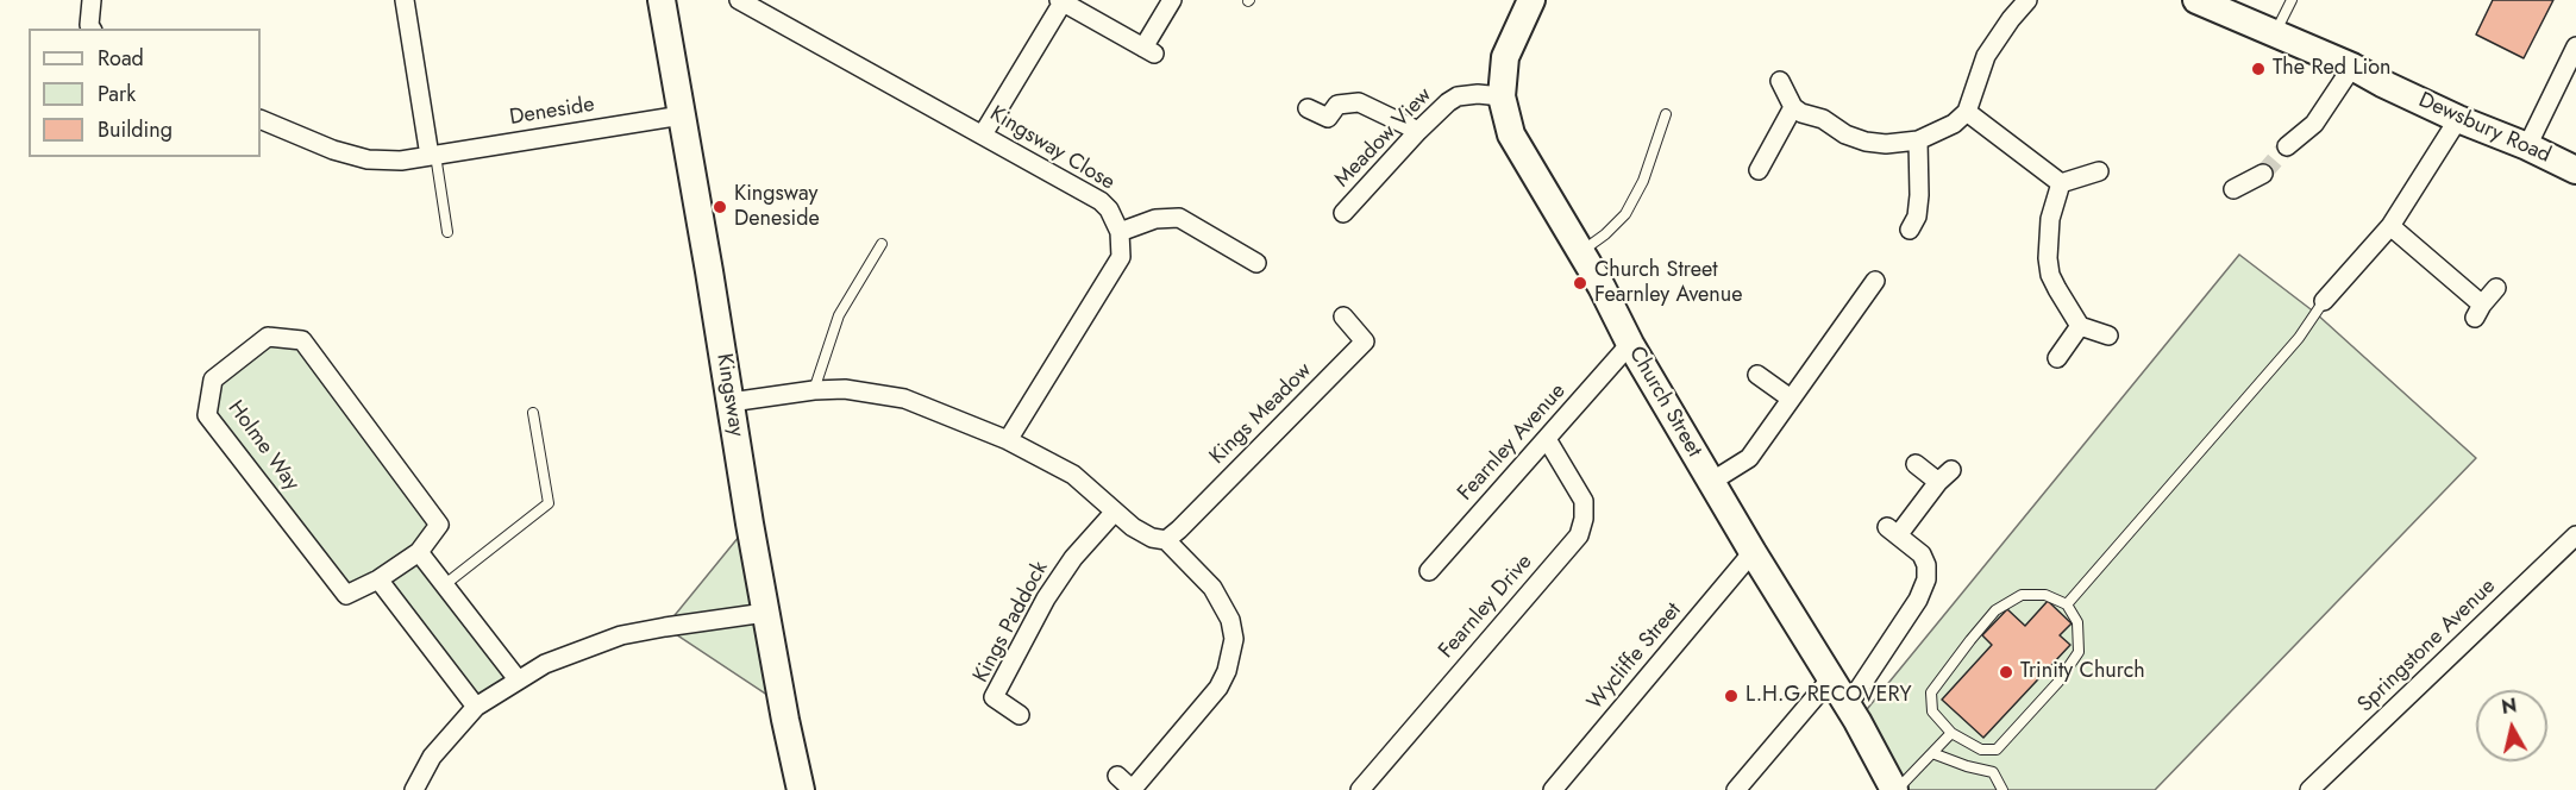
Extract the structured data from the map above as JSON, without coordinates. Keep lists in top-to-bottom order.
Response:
{
  "streets": {
    "street": [
      "Deneside",
      "Dewsbury Road",
      "Meadow View",
      "Kingsway Close",
      "Kingsway",
      "Church Street",
      "Kings Meadow",
      "Fearnley Avenue",
      "Holme Way",
      "Fearnley Drive",
      "Kings Paddock",
      "Springstone Avenue",
      "Wycliffe Street"
    ]
  },
  "crossings": [
    ["Deneside", "Kingsway"],
    ["Meadow View", "Church Street"],
    ["Church Street", "Fearnley Avenue"],
    ["Church Street", "Wycliffe Street"],
    ["Fearnley Avenue", "Fearnley Drive"]
  ],
  "places": [
    "The Red Lion",
    "Kingsway Deneside",
    "Church Street Fearnley Avenue",
    "Trinity Church",
    "L.H.G RECOVERY"
  ],
  "legend": ["Road", "Park", "Building"],
  "north": "top"
}
